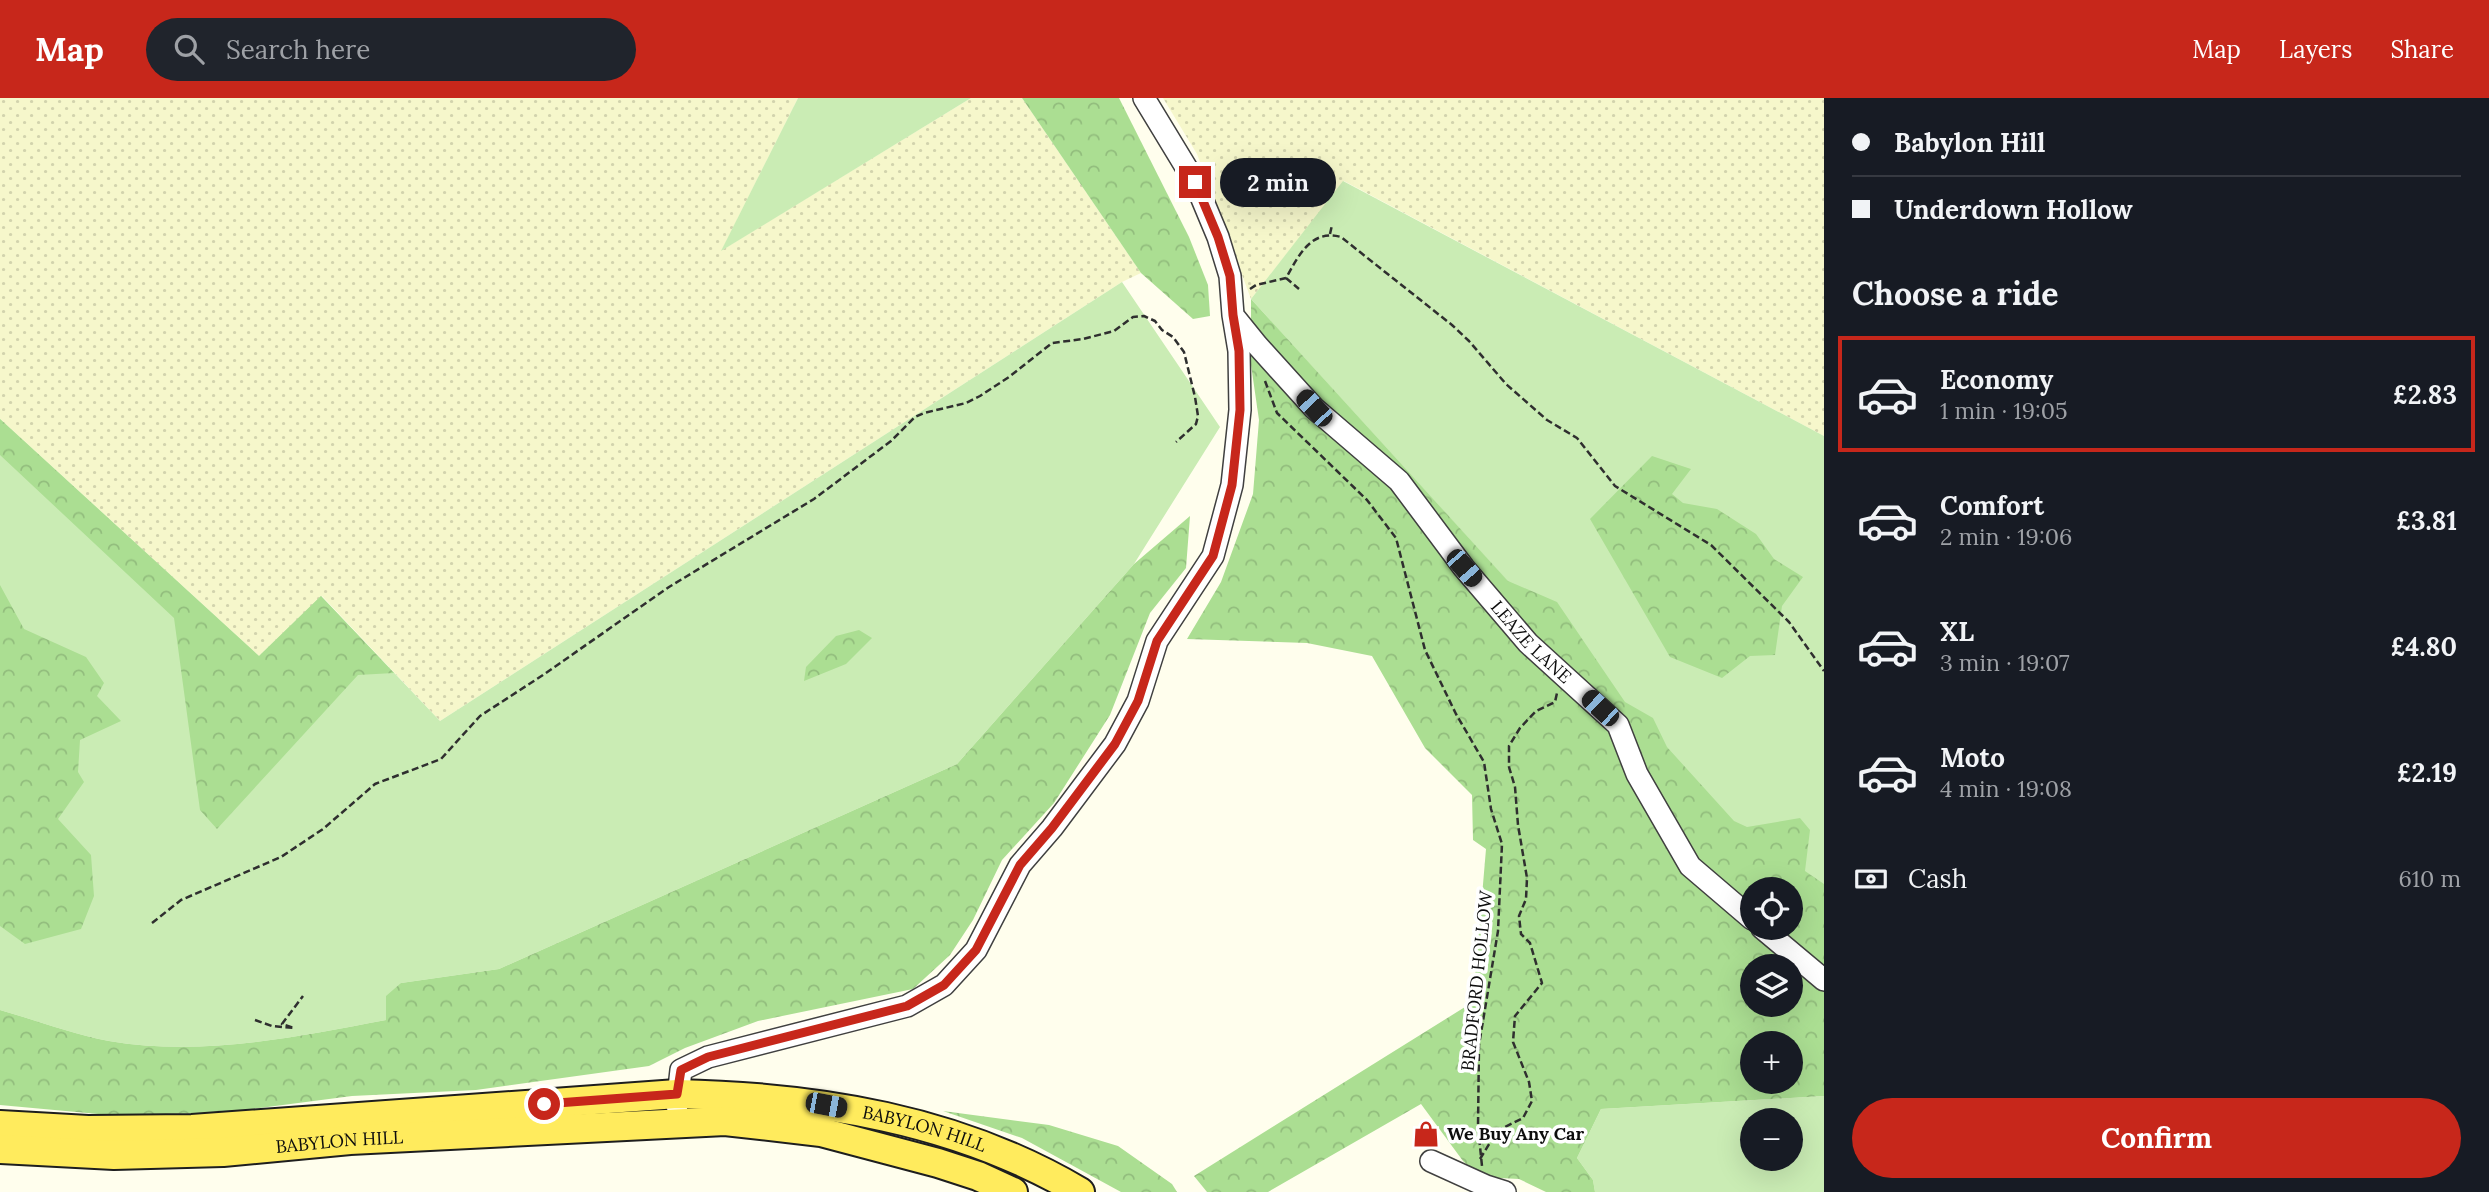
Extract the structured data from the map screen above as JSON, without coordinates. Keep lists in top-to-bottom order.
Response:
{
  "streets": {
    "main road": ["BABYLON HILL"],
    "street": ["LEAZE LANE"],
    "path": ["BRADFORD HOLLOW"]
  },
  "crossings": [
    ["LEAZE LANE", "BRADFORD HOLLOW"]
  ],
  "places": {
    "shop": ["We Buy Any Car"]
  },
  "page": {
    "header": "Map",
    "search": "Search here",
    "nav": ["Map", "Layers", "Share"],
    "banner": ["Babylon Hill", "Underdown Hollow"],
    "bubble": "2 min",
    "heading": "Choose a ride",
    "list": [
      {
        "name": "Economy",
        "note": "1 min · 19:05",
        "value": "£2.83"
      },
      {
        "name": "Comfort",
        "note": "2 min · 19:06",
        "value": "£3.81"
      },
      {
        "name": "XL",
        "note": "3 min · 19:07",
        "value": "£4.80"
      },
      {
        "name": "Moto",
        "note": "4 min · 19:08",
        "value": "£2.19"
      }
    ],
    "pay": ["Cash", "610 m"],
    "map_buttons": ["+", "−"],
    "buttons": "Confirm"
  }
}
